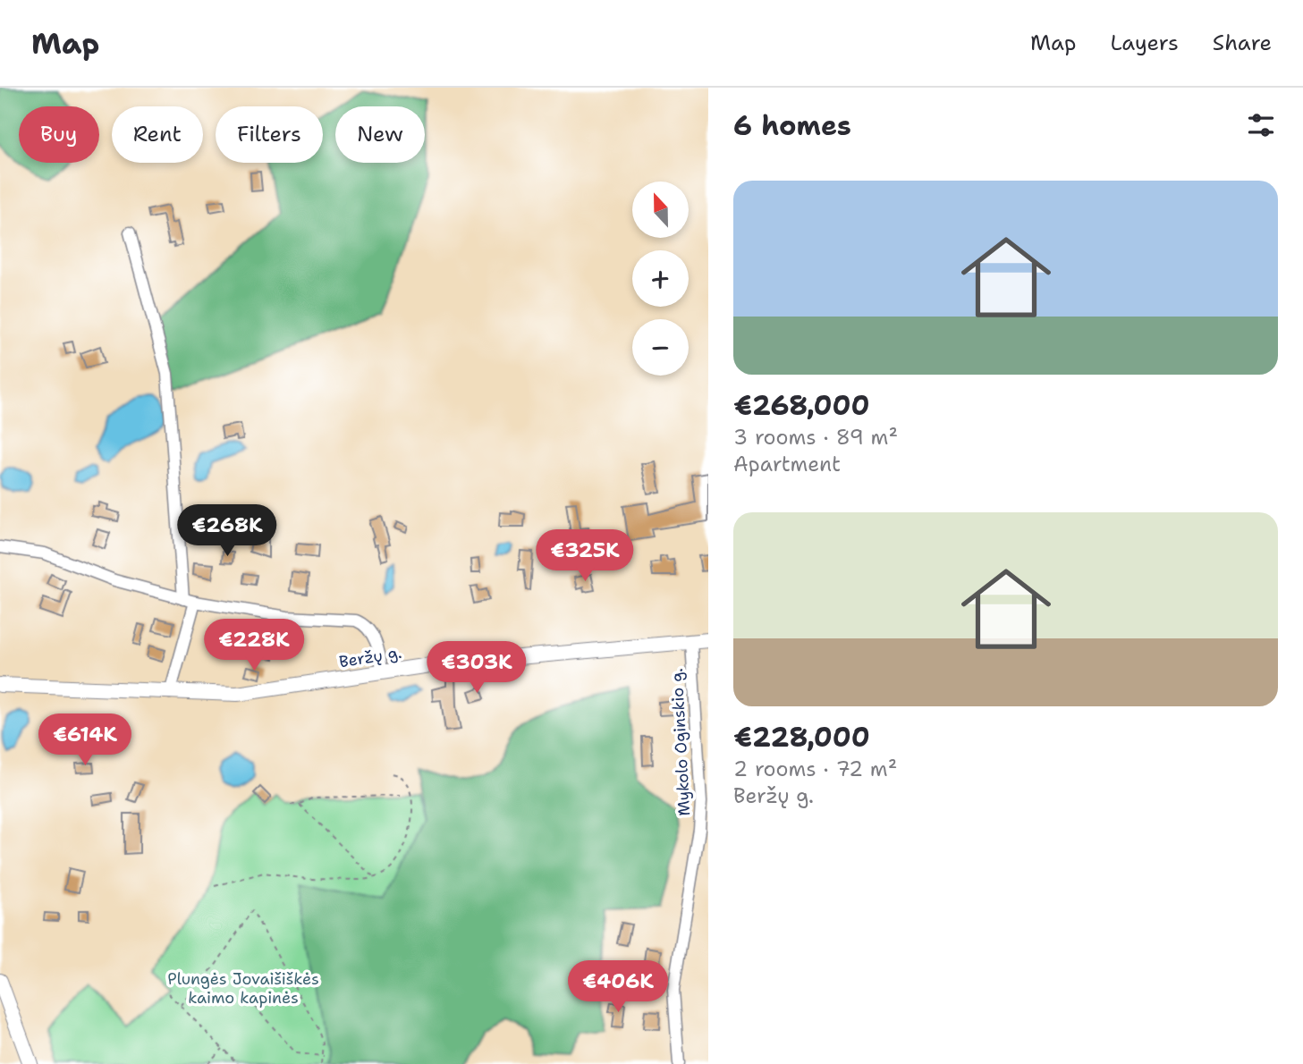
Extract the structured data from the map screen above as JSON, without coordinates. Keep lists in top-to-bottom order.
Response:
{
  "streets": {
    "main road": ["Beržų g."],
    "street": ["Mykolo Oginskio g."]
  },
  "crossings": [
    ["Beržų g.", "Mykolo Oginskio g."]
  ],
  "parks": ["Plungės Jovaišiškės kaimo kapinės"],
  "north": "top",
  "page": {
    "header": "Map",
    "nav": ["Map", "Layers", "Share"],
    "heading": "6 homes",
    "chip": [
      "Buy",
      "Rent",
      "Filters",
      "New"
    ],
    "list": [
      {
        "name": "€268,000",
        "note": "3 rooms · 89 m² · Apartment"
      },
      {
        "name": "€228,000",
        "note": "2 rooms · 72 m² · Beržų g."
      }
    ],
    "map_buttons": ["+", "−"],
    "price": [
      "€268K",
      "€325K",
      "€228K",
      "€303K",
      "€614K",
      "€406K"
    ]
  }
}
